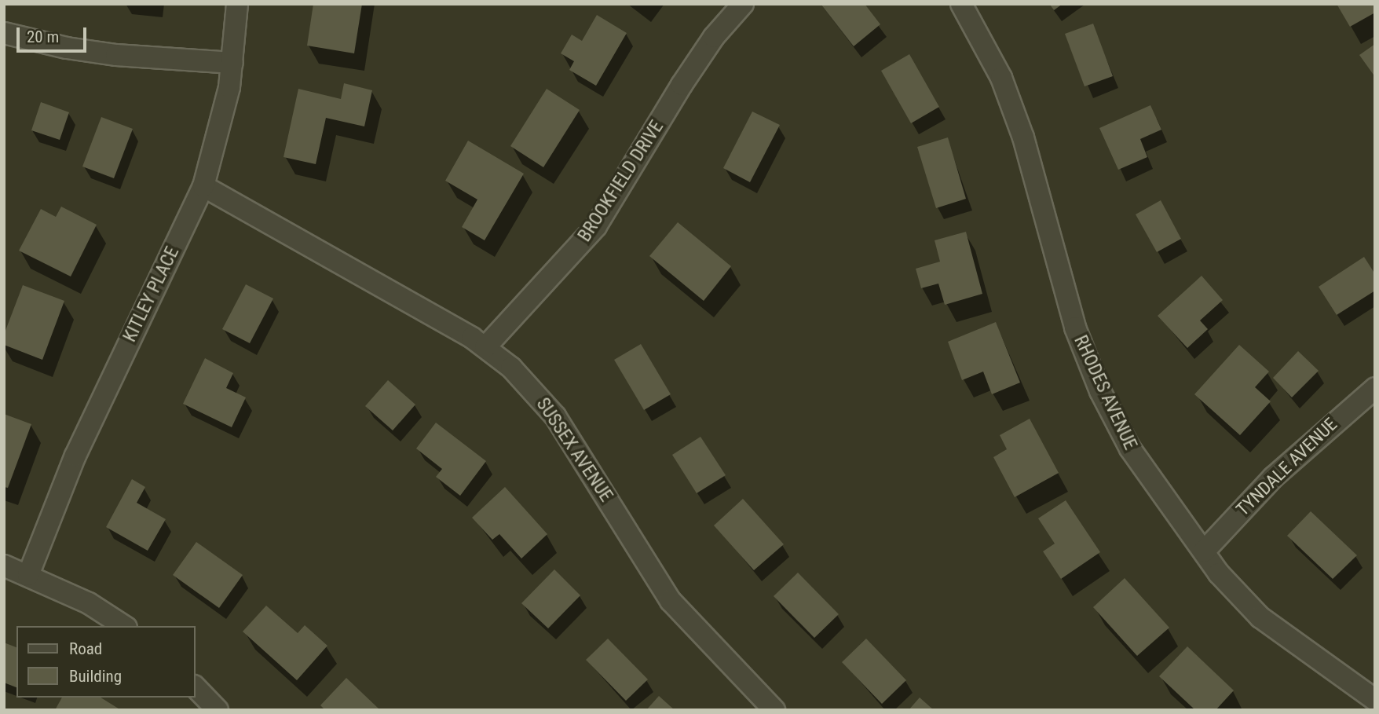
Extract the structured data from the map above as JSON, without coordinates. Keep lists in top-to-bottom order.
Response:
{
  "streets": {
    "street": [
      "BROOKFIELD DRIVE",
      "KITLEY PLACE",
      "RHODES AVENUE",
      "SUSSEX AVENUE",
      "TYNDALE AVENUE"
    ]
  },
  "crossings": [
    ["BROOKFIELD DRIVE", "SUSSEX AVENUE"],
    ["KITLEY PLACE", "SUSSEX AVENUE"],
    ["RHODES AVENUE", "TYNDALE AVENUE"]
  ],
  "legend": ["Road", "Building"],
  "scale_bar": "20 m"
}
